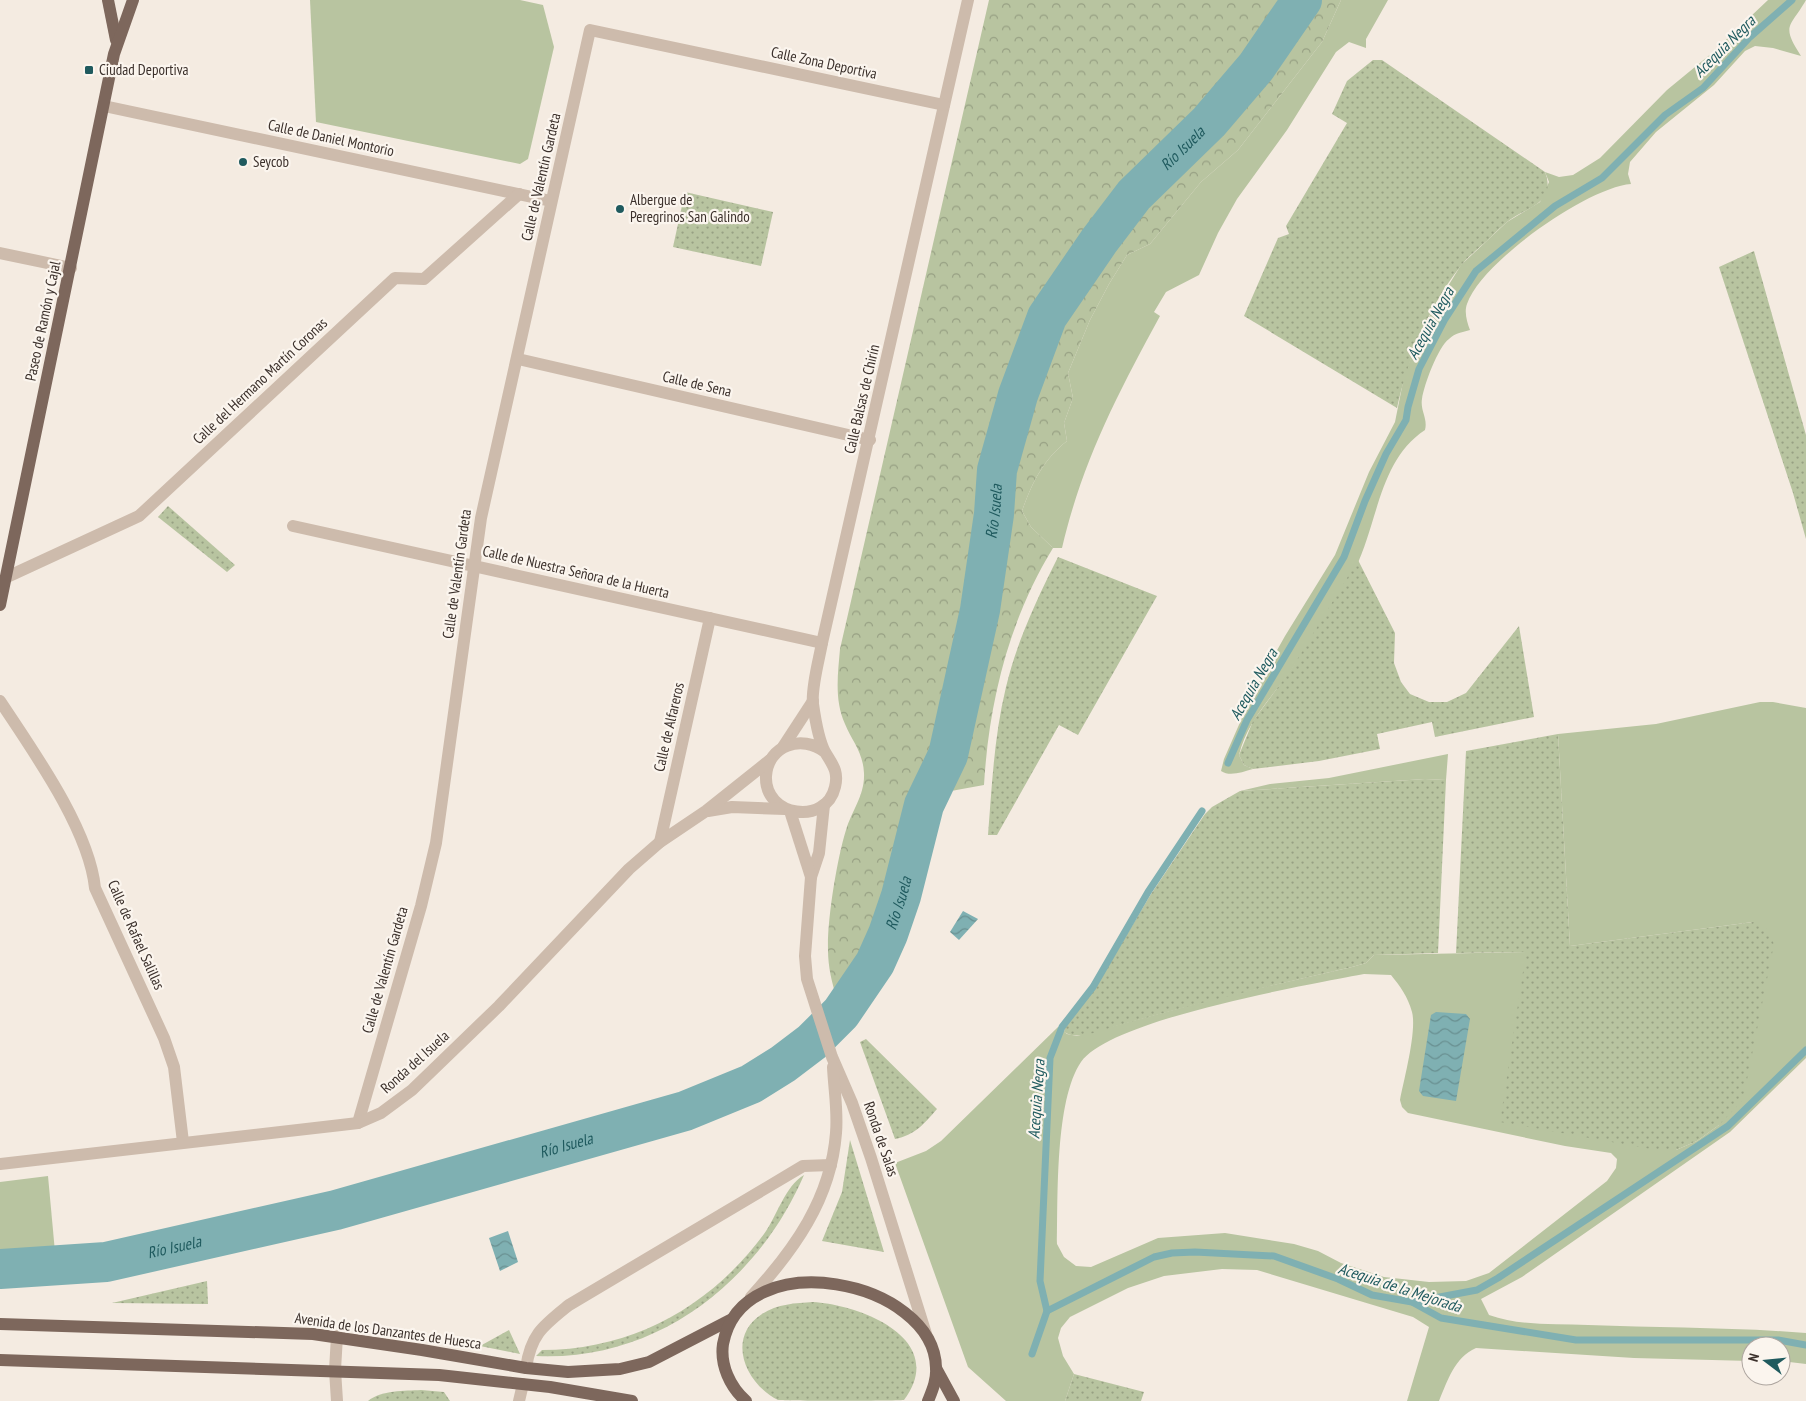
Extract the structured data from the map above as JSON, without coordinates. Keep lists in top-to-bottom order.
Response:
{
  "streets": {
    "main road": ["Paseo de Ramón y Cajal", "Avenida de los Danzantes de Huesca"],
    "street": [
      "Calle Zona Deportiva",
      "Calle de Daniel Montorio",
      "Calle de Valentín Gardeta",
      "Calle del Hermano Martín Coronas",
      "Calle de Sena",
      "Calle Balsas de Chirín",
      "Calle de Nuestra Señora de la Huerta",
      "Calle de Alfareros",
      "Calle de Rafael Salillas",
      "Ronda del Isuela",
      "Ronda de Salas"
    ]
  },
  "crossings": [
    ["Calle Zona Deportiva", "Calle de Valentín Gardeta"],
    ["Calle Zona Deportiva", "Calle Balsas de Chirín"],
    ["Calle de Daniel Montorio", "Calle de Valentín Gardeta"],
    ["Calle de Daniel Montorio", "Paseo de Ramón y Cajal"],
    ["Calle de Daniel Montorio", "Calle del Hermano Martín Coronas"],
    ["Calle de Valentín Gardeta", "Calle de Sena"],
    ["Calle de Valentín Gardeta", "Calle de Nuestra Señora de la Huerta"],
    ["Calle de Valentín Gardeta", "Ronda del Isuela"],
    ["Paseo de Ramón y Cajal", "Calle del Hermano Martín Coronas"],
    ["Calle de Sena", "Calle Balsas de Chirín"],
    ["Calle Balsas de Chirín", "Calle de Nuestra Señora de la Huerta"],
    ["Calle Balsas de Chirín", "Ronda del Isuela"],
    ["Calle de Nuestra Señora de la Huerta", "Calle de Alfareros"],
    ["Calle de Alfareros", "Ronda del Isuela"],
    ["Calle de Rafael Salillas", "Ronda del Isuela"]
  ],
  "water": ["Acequia Negra", "Río Isuela", "Acequia de la Mejorada"],
  "places": {
    "transit": ["Ciudad Deportiva"],
    "other": ["Seycob", "Albergue de Peregrinos San Galindo"]
  },
  "north": "left"
}
